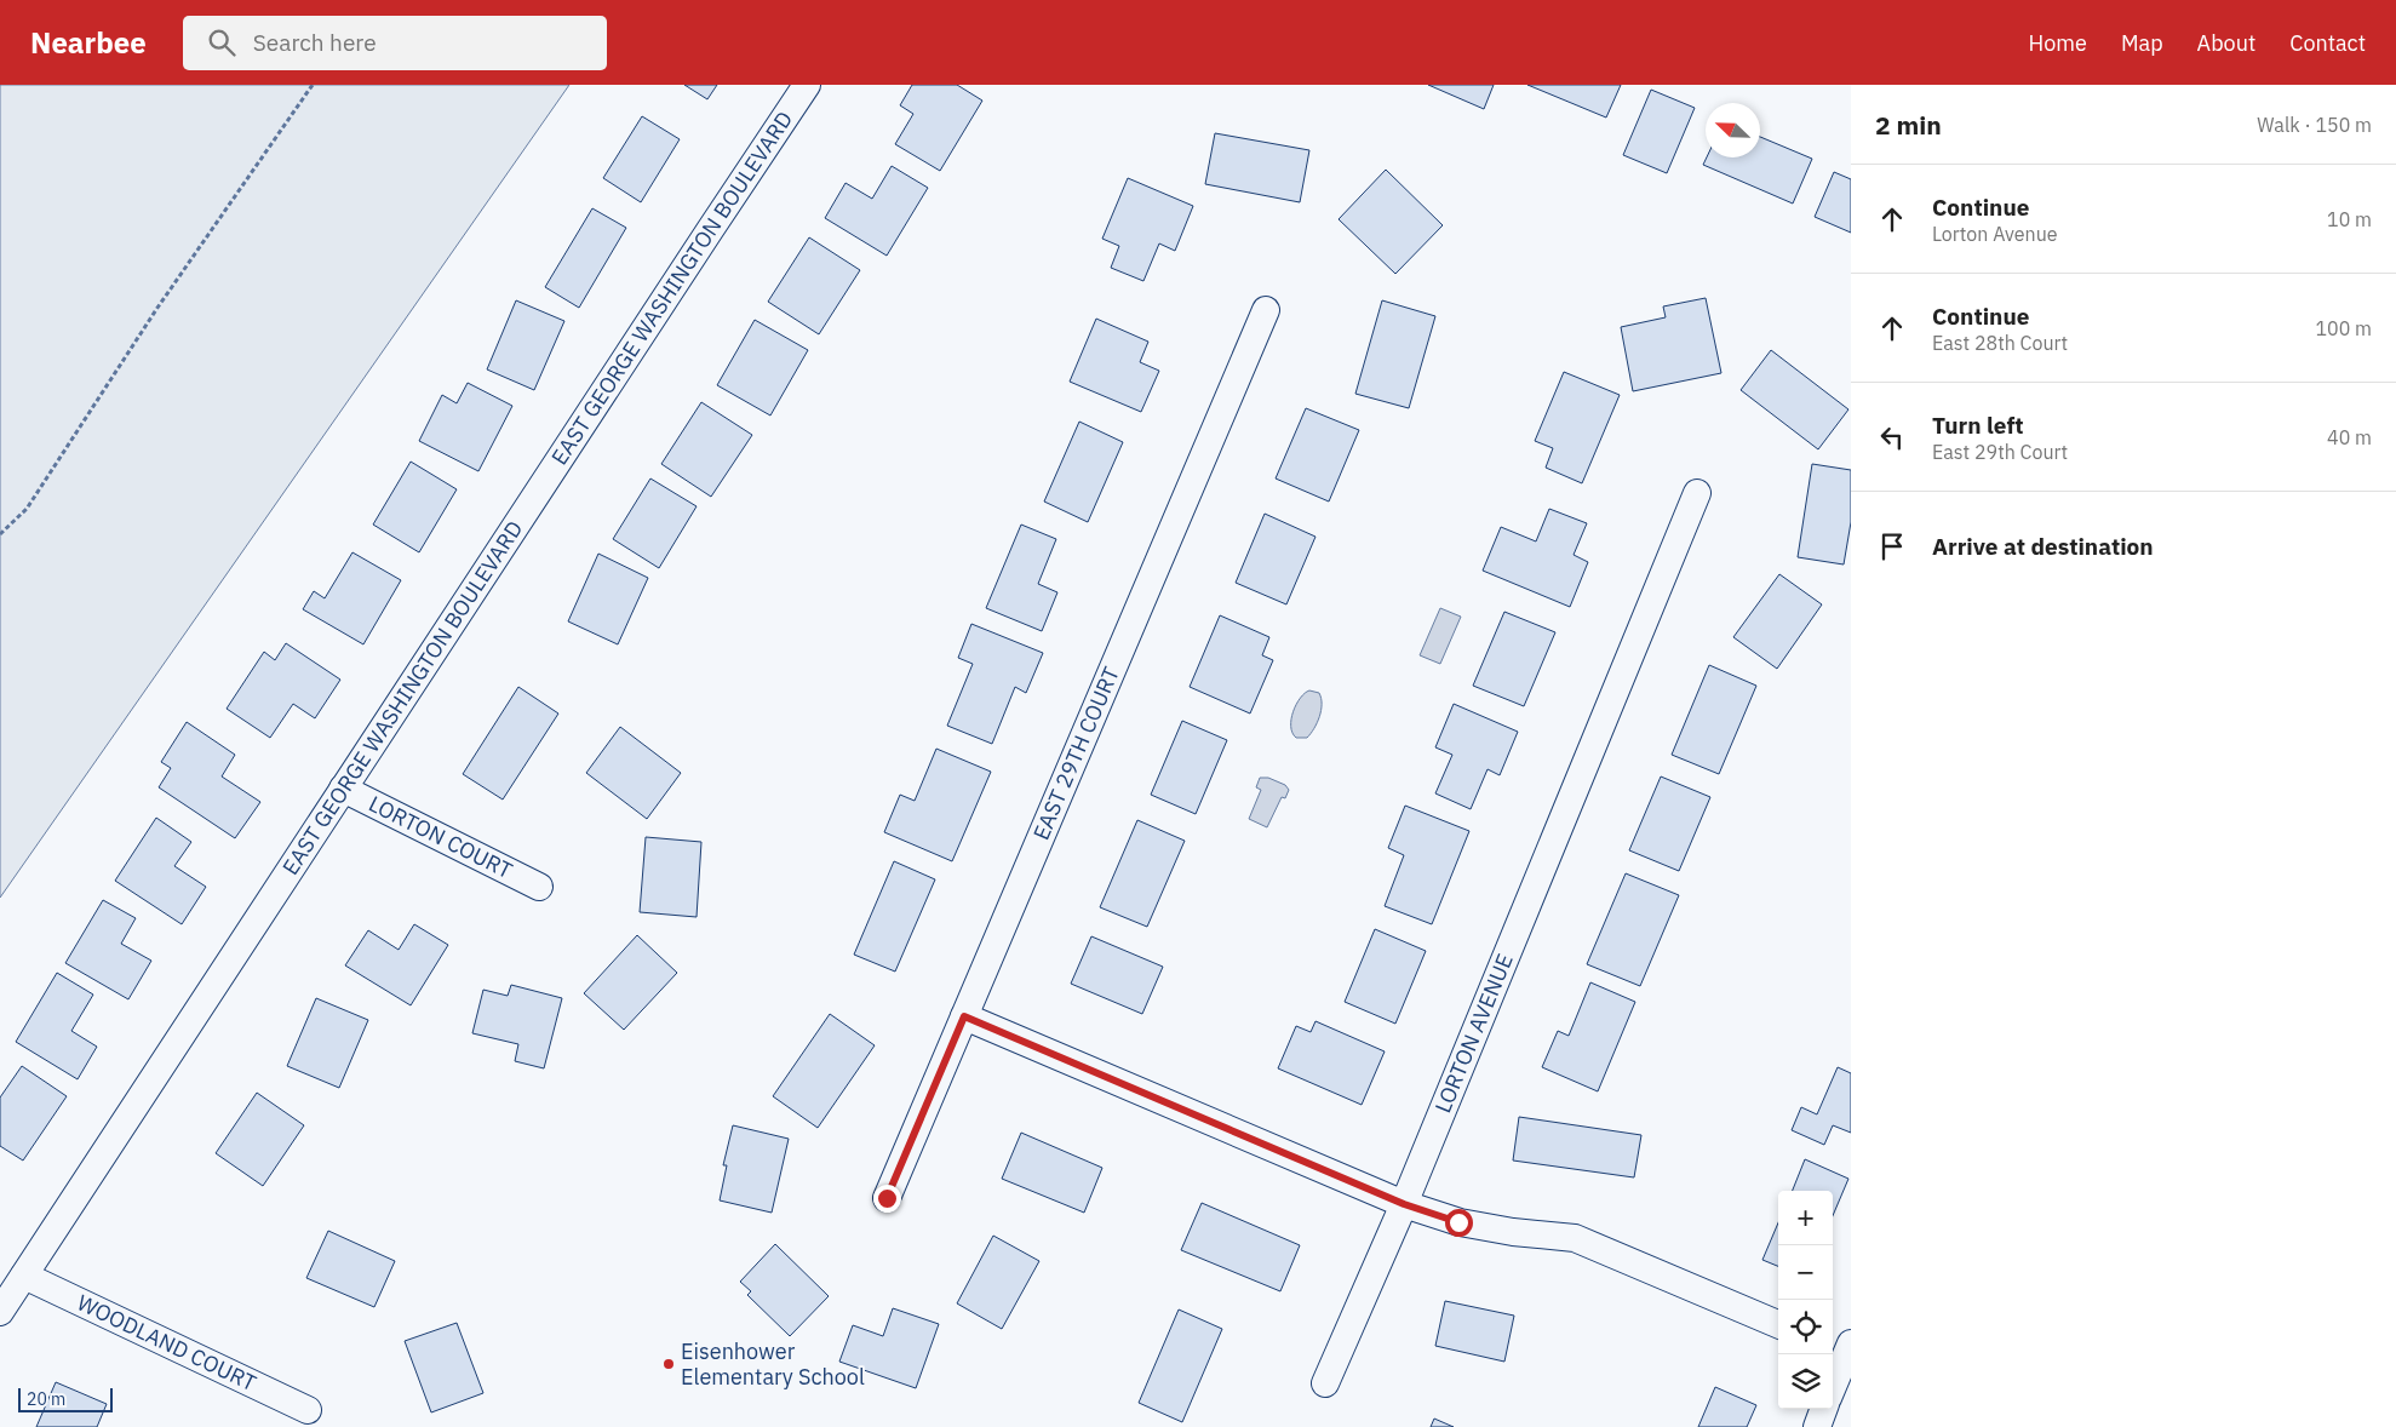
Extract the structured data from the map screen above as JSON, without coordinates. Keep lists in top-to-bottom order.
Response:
{
  "streets": {
    "street": [
      "EAST GEORGE WASHINGTON BOULEVARD",
      "EAST 29TH COURT",
      "LORTON COURT",
      "LORTON AVENUE",
      "WOODLAND COURT"
    ]
  },
  "crossings": [
    ["EAST GEORGE WASHINGTON BOULEVARD", "LORTON COURT"],
    ["EAST GEORGE WASHINGTON BOULEVARD", "WOODLAND COURT"]
  ],
  "places": ["Eisenhower Elementary School"],
  "scale_bar": "20 m",
  "north": "top left",
  "page": {
    "header": "Nearbee",
    "search": "Search here",
    "nav": [
      "Home",
      "Map",
      "About",
      "Contact"
    ],
    "heading": ["2 min", "Walk · 150 m"],
    "list": [
      ["Continue", "Lorton Avenue", "10 m"],
      ["Continue", "East 28th Court", "100 m"],
      ["Turn left", "East 29th Court", "40 m"],
      "Arrive at destination"
    ],
    "map_buttons": ["+", "−"],
    "scale": "20 m"
  }
}
